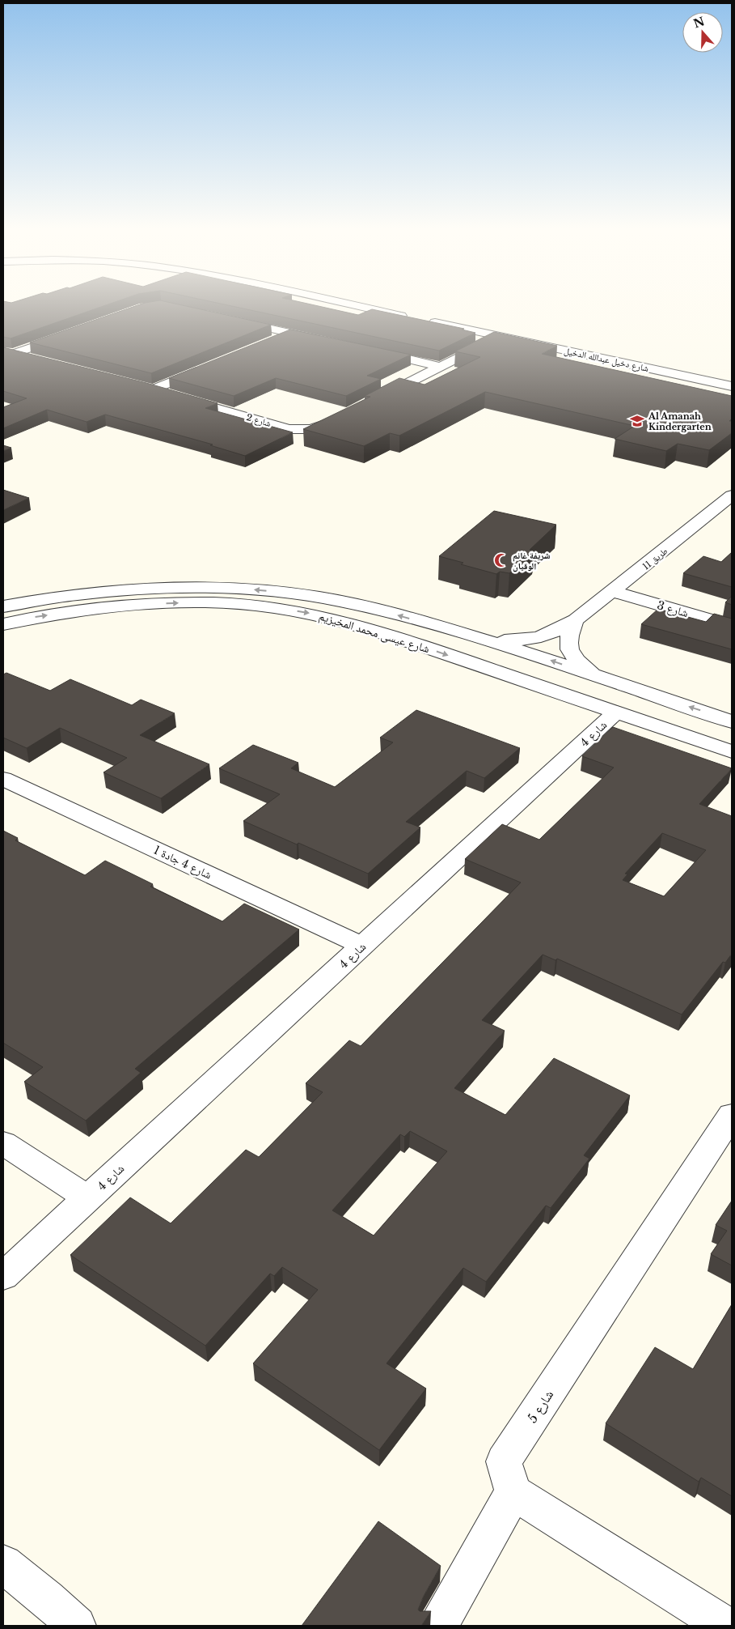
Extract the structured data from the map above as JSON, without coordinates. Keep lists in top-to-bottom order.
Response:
{
  "streets": {
    "street": [
      "شارع دخيل عبدالله الدخيل",
      "شارع 2",
      "طريق 11",
      "شارع 3",
      "شارع عيسى محمد المخيزيم",
      "شارع 4",
      "شارع 4 جادة 1",
      "شارع 5"
    ]
  },
  "crossings": [
    ["طريق 11", "شارع 3"],
    ["طريق 11", "شارع عيسى محمد المخيزيم"],
    ["شارع عيسى محمد المخيزيم", "شارع 4"],
    ["شارع 4", "شارع 4 جادة 1"]
  ],
  "places": {
    "school or university": ["Al Amanah Kindergarten"],
    "mosque": ["شريفة غانم الوقيان"]
  },
  "north": "top"
}
